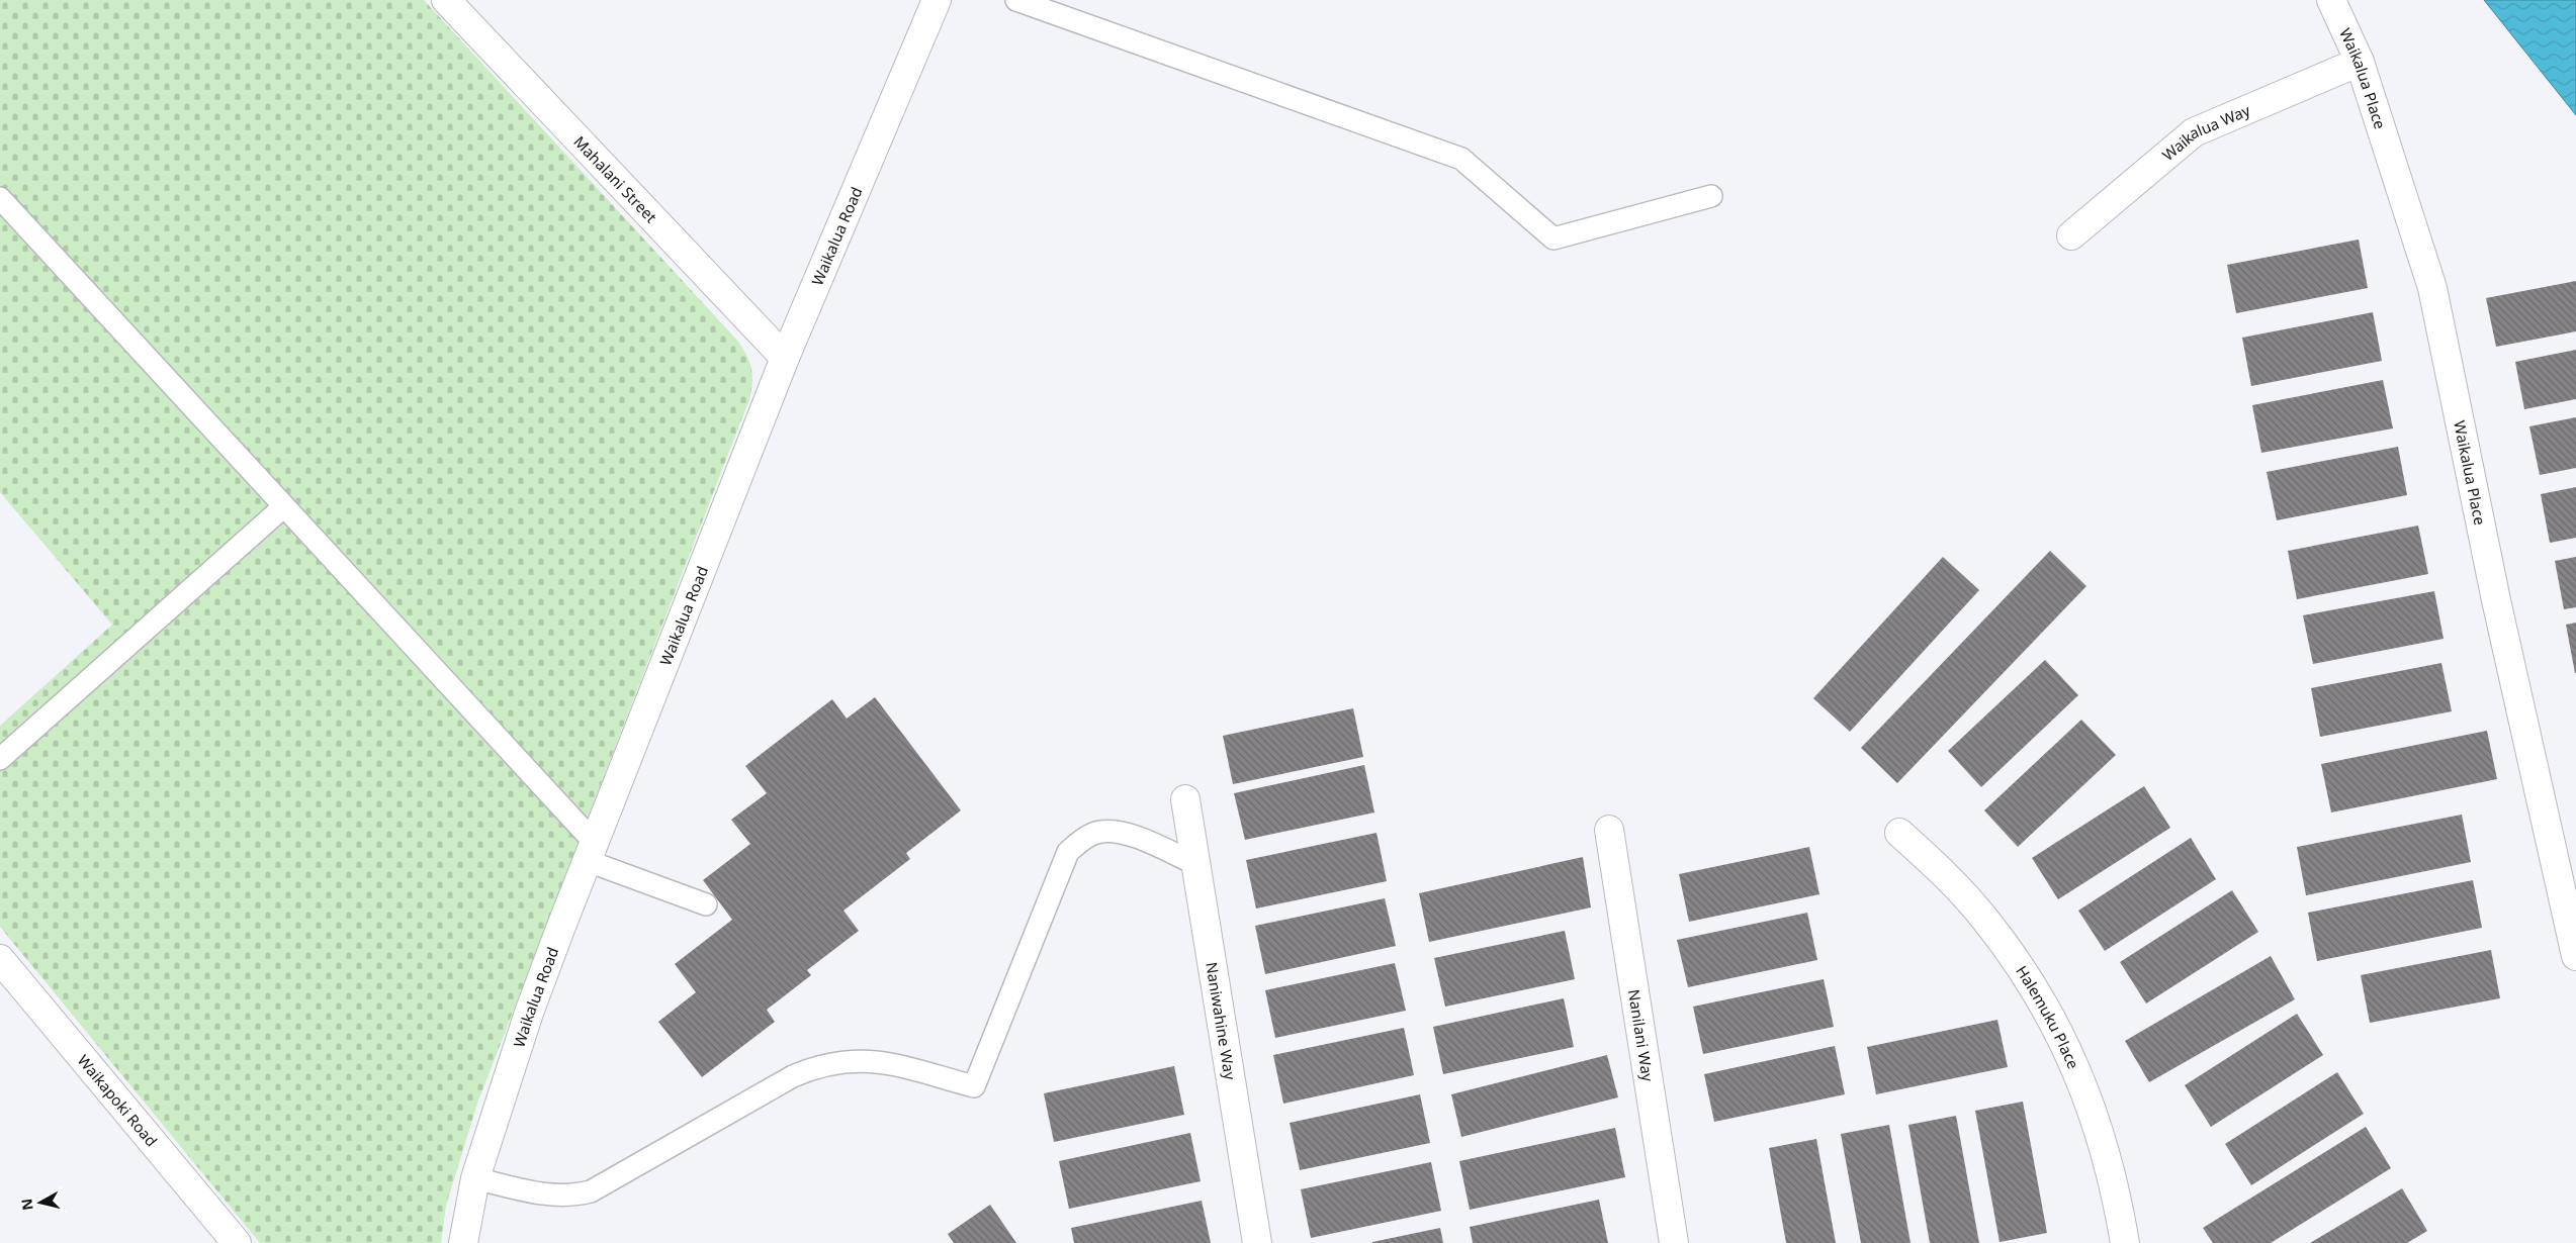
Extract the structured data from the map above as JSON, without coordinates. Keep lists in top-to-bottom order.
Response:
{
  "streets": {
    "street": [
      "Waikalua Place",
      "Waikalua Way",
      "Mahalani Street",
      "Waikalua Road",
      "Halemuku Place",
      "Naniwahine Way",
      "Nanilani Way",
      "Waikapoki Road"
    ]
  },
  "crossings": [
    ["Waikalua Place", "Waikalua Way"],
    ["Mahalani Street", "Waikalua Road"]
  ],
  "north": "left"
}
